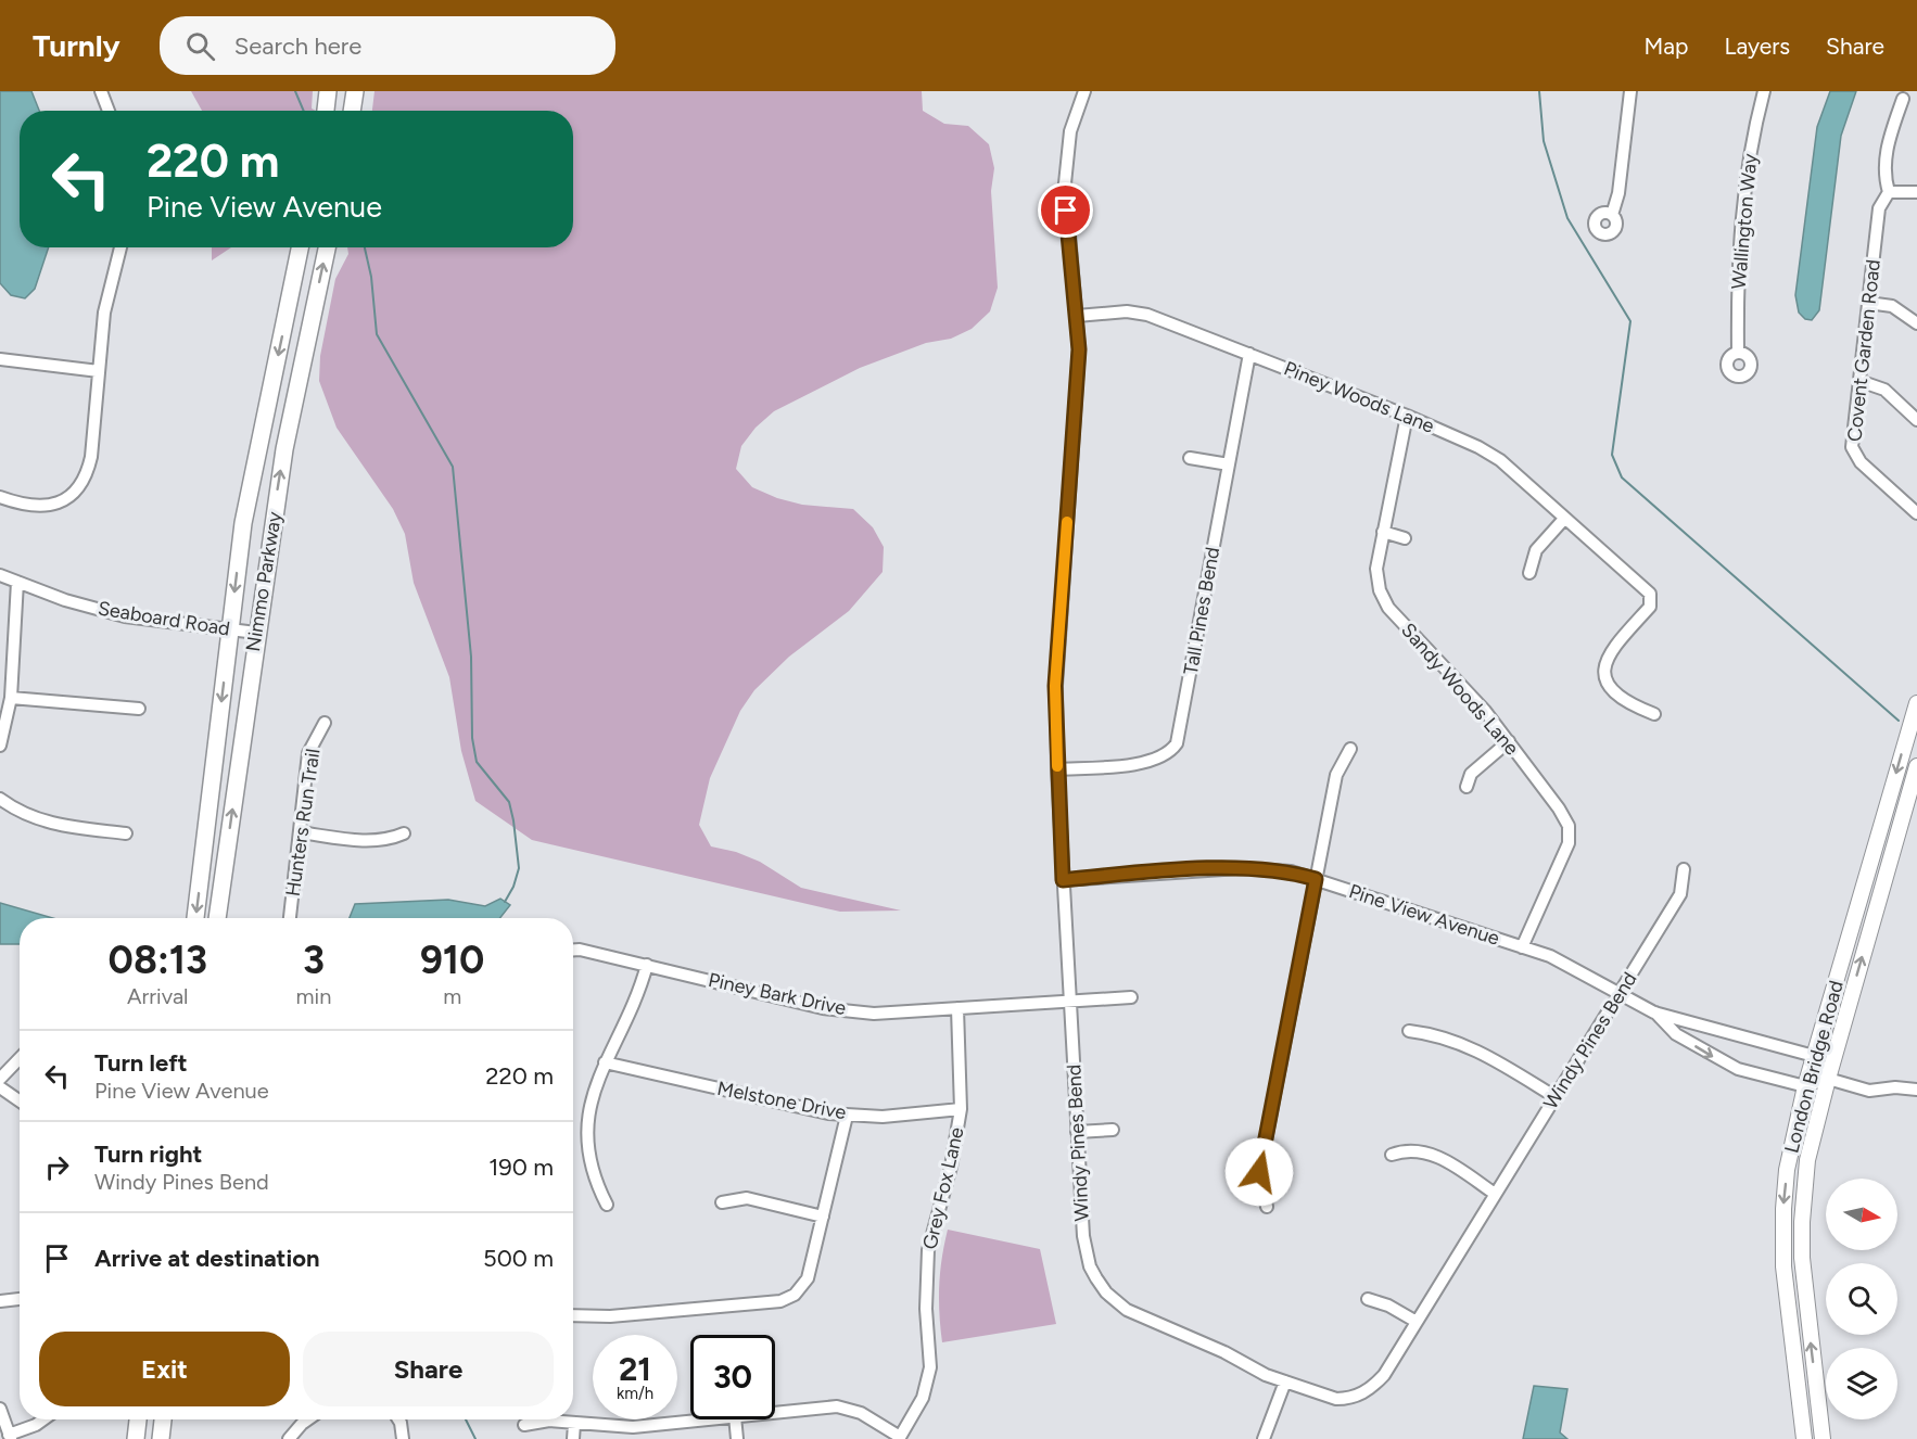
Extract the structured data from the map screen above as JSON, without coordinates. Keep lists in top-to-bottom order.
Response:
{
  "streets": {
    "highway": ["Nimmo Parkway"],
    "main road": ["London Bridge Road"],
    "street": [
      "Wallington Way",
      "Covent Garden Road",
      "Piney Woods Lane",
      "Tall Pines Bend",
      "Seaboard Road",
      "Sandy Woods Lane",
      "Hunters Run Trail",
      "Pine View Avenue",
      "Piney Bark Drive",
      "Windy Pines Bend",
      "Melstone Drive",
      "Grey Fox Lane"
    ]
  },
  "crossings": [
    ["Piney Woods Lane", "Tall Pines Bend"],
    ["Piney Woods Lane", "Sandy Woods Lane"],
    ["Piney Woods Lane", "Windy Pines Bend"],
    ["Nimmo Parkway", "Seaboard Road"],
    ["Tall Pines Bend", "Windy Pines Bend"],
    ["Sandy Woods Lane", "Pine View Avenue"],
    ["Pine View Avenue", "Windy Pines Bend"],
    ["Pine View Avenue", "London Bridge Road"],
    ["Piney Bark Drive", "Windy Pines Bend"],
    ["Piney Bark Drive", "Grey Fox Lane"],
    ["Melstone Drive", "Grey Fox Lane"]
  ],
  "north": "right",
  "page": {
    "header": "Turnly",
    "search": "Search here",
    "nav": ["Map", "Layers", "Share"],
    "turn": ["220 m", "Pine View Avenue"],
    "eta": [
      "08:13",
      "Arrival",
      "3",
      "min",
      "910",
      "m"
    ],
    "list": [
      {
        "name": "Turn left",
        "note": "Pine View Avenue",
        "value": "220 m"
      },
      {
        "name": "Turn right",
        "note": "Windy Pines Bend",
        "value": "190 m"
      },
      {
        "name": "Arrive at destination",
        "value": "500 m"
      }
    ],
    "buttons": ["Exit", "Share"],
    "speed": "21 km/h",
    "limit": "30"
  }
}
